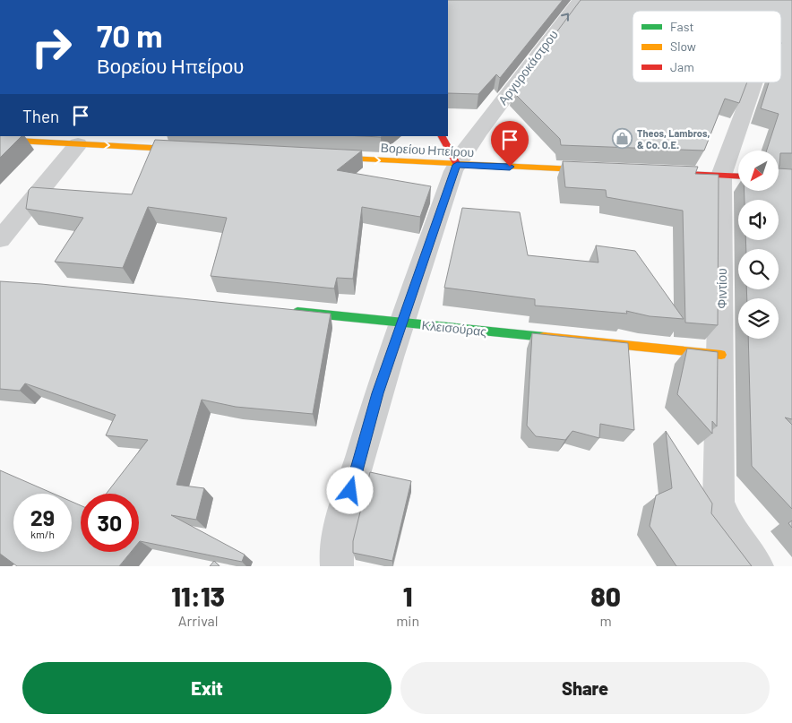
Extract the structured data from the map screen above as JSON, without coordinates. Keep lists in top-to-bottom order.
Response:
{
  "streets": {
    "main road": ["Βορείου Ηπείρου", "Κλεισούρας"],
    "street": ["Αργυροκάστρου", "Φιντίου"]
  },
  "crossings": [
    ["Αργυροκάστρου", "Βορείου Ηπείρου"],
    ["Αργυροκάστρου", "Κλεισούρας"],
    ["Φιντίου", "Κλεισούρας"]
  ],
  "one_way": ["Βορείου Ηπείρου"],
  "places": {
    "shop": ["Theos, Lambros, & Co. O.E."]
  },
  "legend": ["Fast", "Slow", "Jam"],
  "north": "bottom left",
  "page": {
    "turn": ["70 m", "Βορείου Ηπείρου"],
    "then": "Then",
    "speed": "29 km/h",
    "limit": "30",
    "eta": [
      "11:13",
      "Arrival",
      "1",
      "min",
      "80",
      "m"
    ],
    "buttons": ["Exit", "Share"]
  }
}
